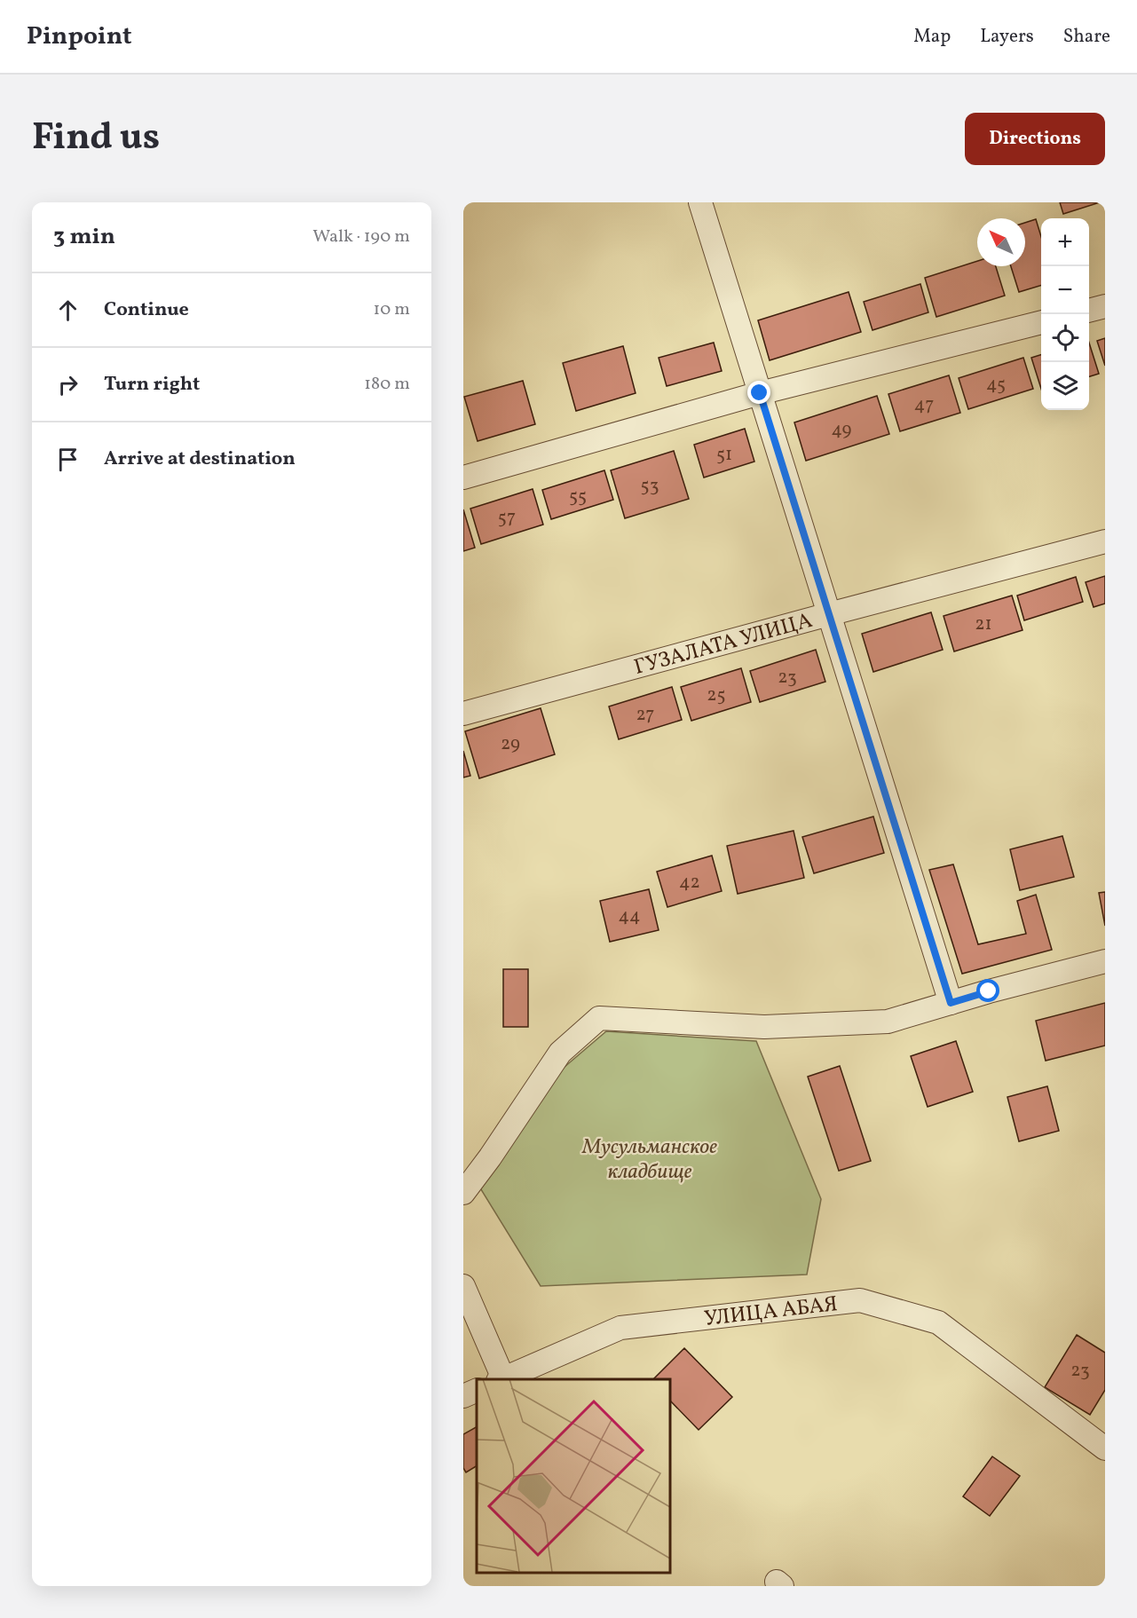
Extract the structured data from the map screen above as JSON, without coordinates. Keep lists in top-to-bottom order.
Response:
{
  "streets": {
    "street": ["ГУЗАЛАТА УЛИЦА", "УЛИЦА АБАЯ"]
  },
  "parks": ["Мусульманское кладбище"],
  "house_numbers": [
    "45",
    "47",
    "49",
    "51",
    "53",
    "55",
    "57",
    "21",
    "23",
    "25",
    "27",
    "29",
    "42",
    "44",
    "23"
  ],
  "north": "top left",
  "page": {
    "header": "Pinpoint",
    "nav": ["Map", "Layers", "Share"],
    "title": "Find us",
    "buttons": "Directions",
    "heading": ["3 min", "Walk · 190 m"],
    "map_buttons": ["+", "−"],
    "list": [
      ["Continue", "10 m"],
      ["Turn right", "180 m"],
      "Arrive at destination"
    ]
  }
}
